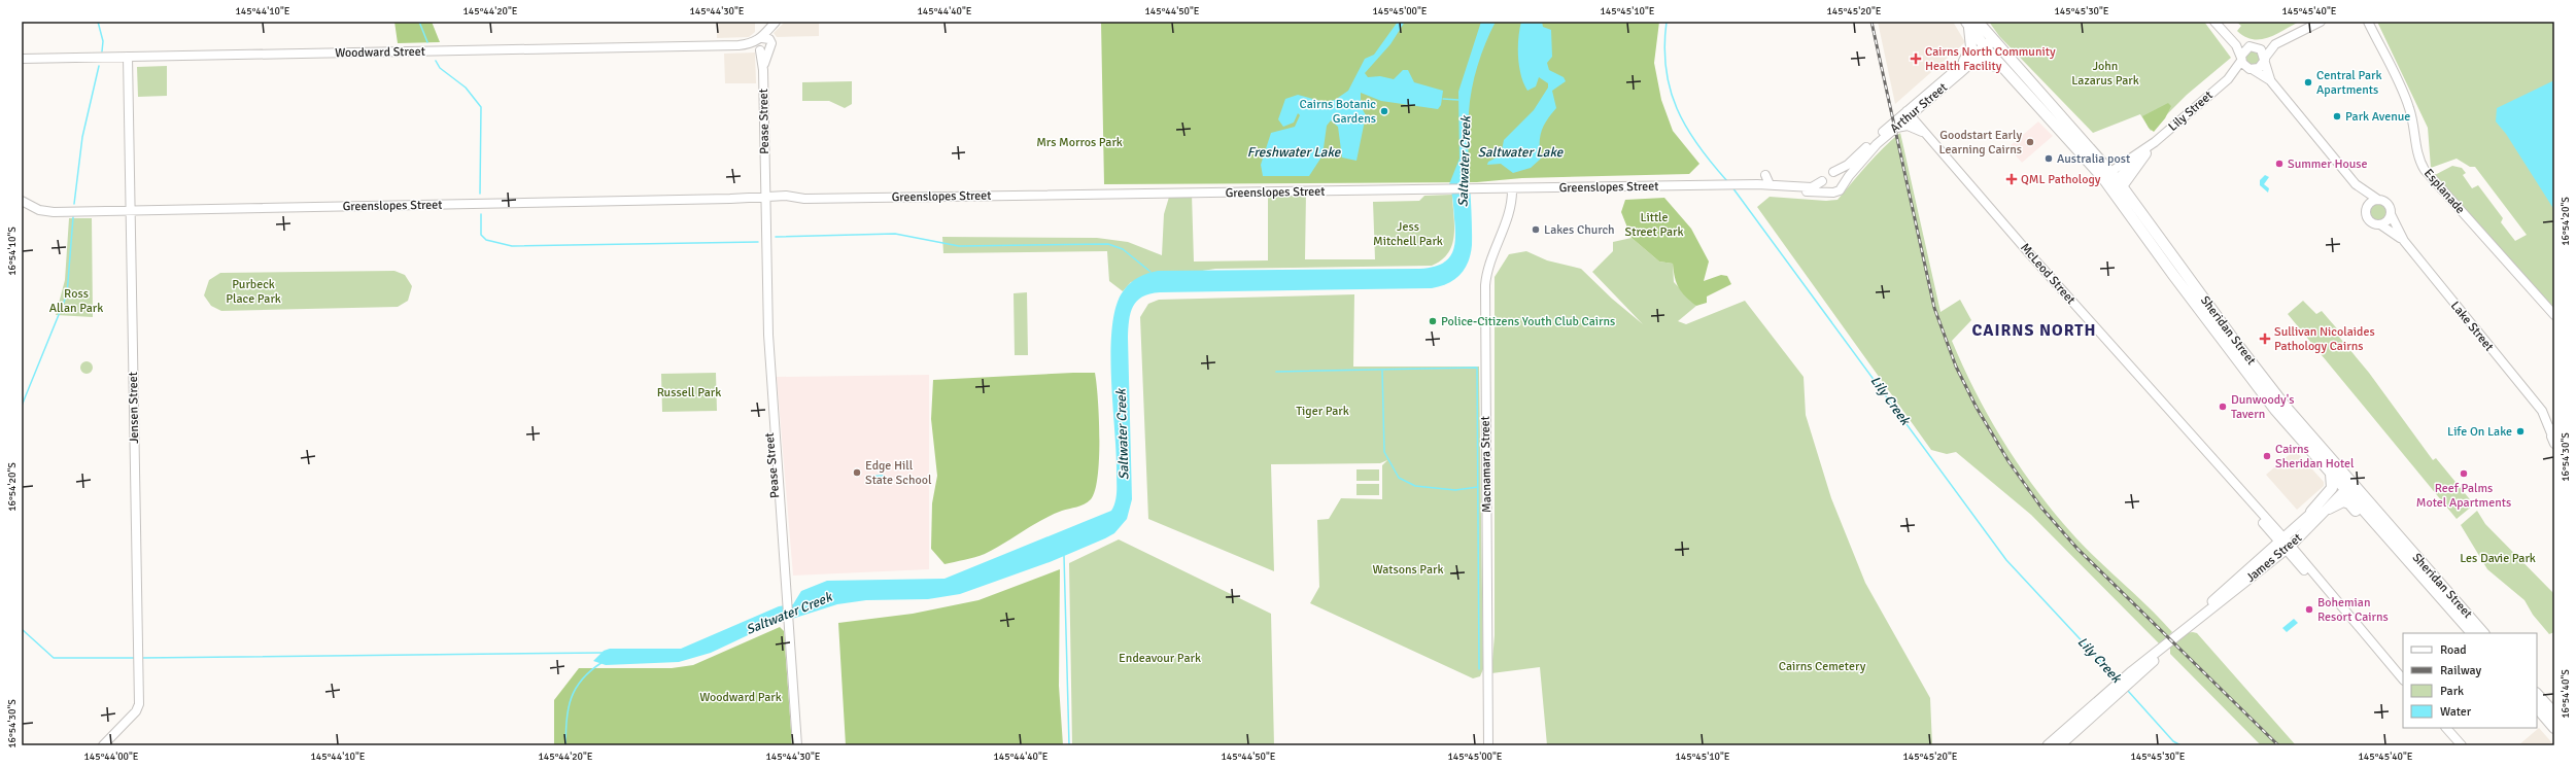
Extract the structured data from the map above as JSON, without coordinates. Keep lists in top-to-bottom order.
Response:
{
  "streets": {
    "highway": ["Sheridan Street"],
    "main road": ["James Street"],
    "street": [
      "Woodward Street",
      "Arthur Street",
      "Lily Street",
      "Pease Street",
      "Greenslopes Street",
      "Esplanade",
      "McLeod Street",
      "Lake Street",
      "Jensen Street",
      "Macnamara Street"
    ]
  },
  "crossings": [
    ["Woodward Street", "Pease Street"],
    ["Woodward Street", "Jensen Street"],
    ["Arthur Street", "Greenslopes Street"],
    ["Arthur Street", "McLeod Street"],
    ["Arthur Street", "Sheridan Street"],
    ["Lily Street", "Sheridan Street"],
    ["Pease Street", "Greenslopes Street"],
    ["Greenslopes Street", "Jensen Street"],
    ["Greenslopes Street", "Macnamara Street"],
    ["McLeod Street", "James Street"],
    ["Sheridan Street", "James Street"]
  ],
  "districts": ["CAIRNS NORTH"],
  "water": [
    "Freshwater Lake",
    "Saltwater Lake",
    "Saltwater Creek",
    "Lily Creek"
  ],
  "parks": [
    "John Lazarus Park",
    "Mrs Morros Park",
    "Little Street Park",
    "Jess Mitchell Park",
    "Purbeck Place Park",
    "Ross Allan Park",
    "Russell Park",
    "Tiger Park",
    "Les Davie Park",
    "Watsons Park",
    "Endeavour Park",
    "Cairns Cemetery",
    "Woodward Park"
  ],
  "places": {
    "health": ["Cairns North Community Health Facility", "QML Pathology", "Sullivan Nicolaides Pathology Cairns"],
    "other": [
      "Central Park Apartments",
      "Cairns Botanic Gardens",
      "Park Avenue",
      "Goodstart Early Learning Cairns",
      "Australia post",
      "Summer House",
      "Lakes Church",
      "Police-Citizens Youth Club Cairns",
      "Dunwoody's Tavern",
      "Life On Lake",
      "Cairns Sheridan Hotel",
      "Edge Hill State School",
      "Reef Palms Motel Apartments",
      "Bohemian Resort Cairns"
    ]
  },
  "legend": [
    "Road",
    "Railway",
    "Park",
    "Water"
  ],
  "coordinates": [
    "145°44'10\"E",
    "145°44'20\"E",
    "145°44'30\"E",
    "145°44'40\"E",
    "145°44'50\"E",
    "145°45'00\"E",
    "145°45'10\"E",
    "145°45'20\"E",
    "145°45'30\"E",
    "145°45'40\"E",
    "16°54'20\"S",
    "16°54'10\"S",
    "16°54'30\"S",
    "16°54'40\"S",
    "145°44'00\"E"
  ]
}
